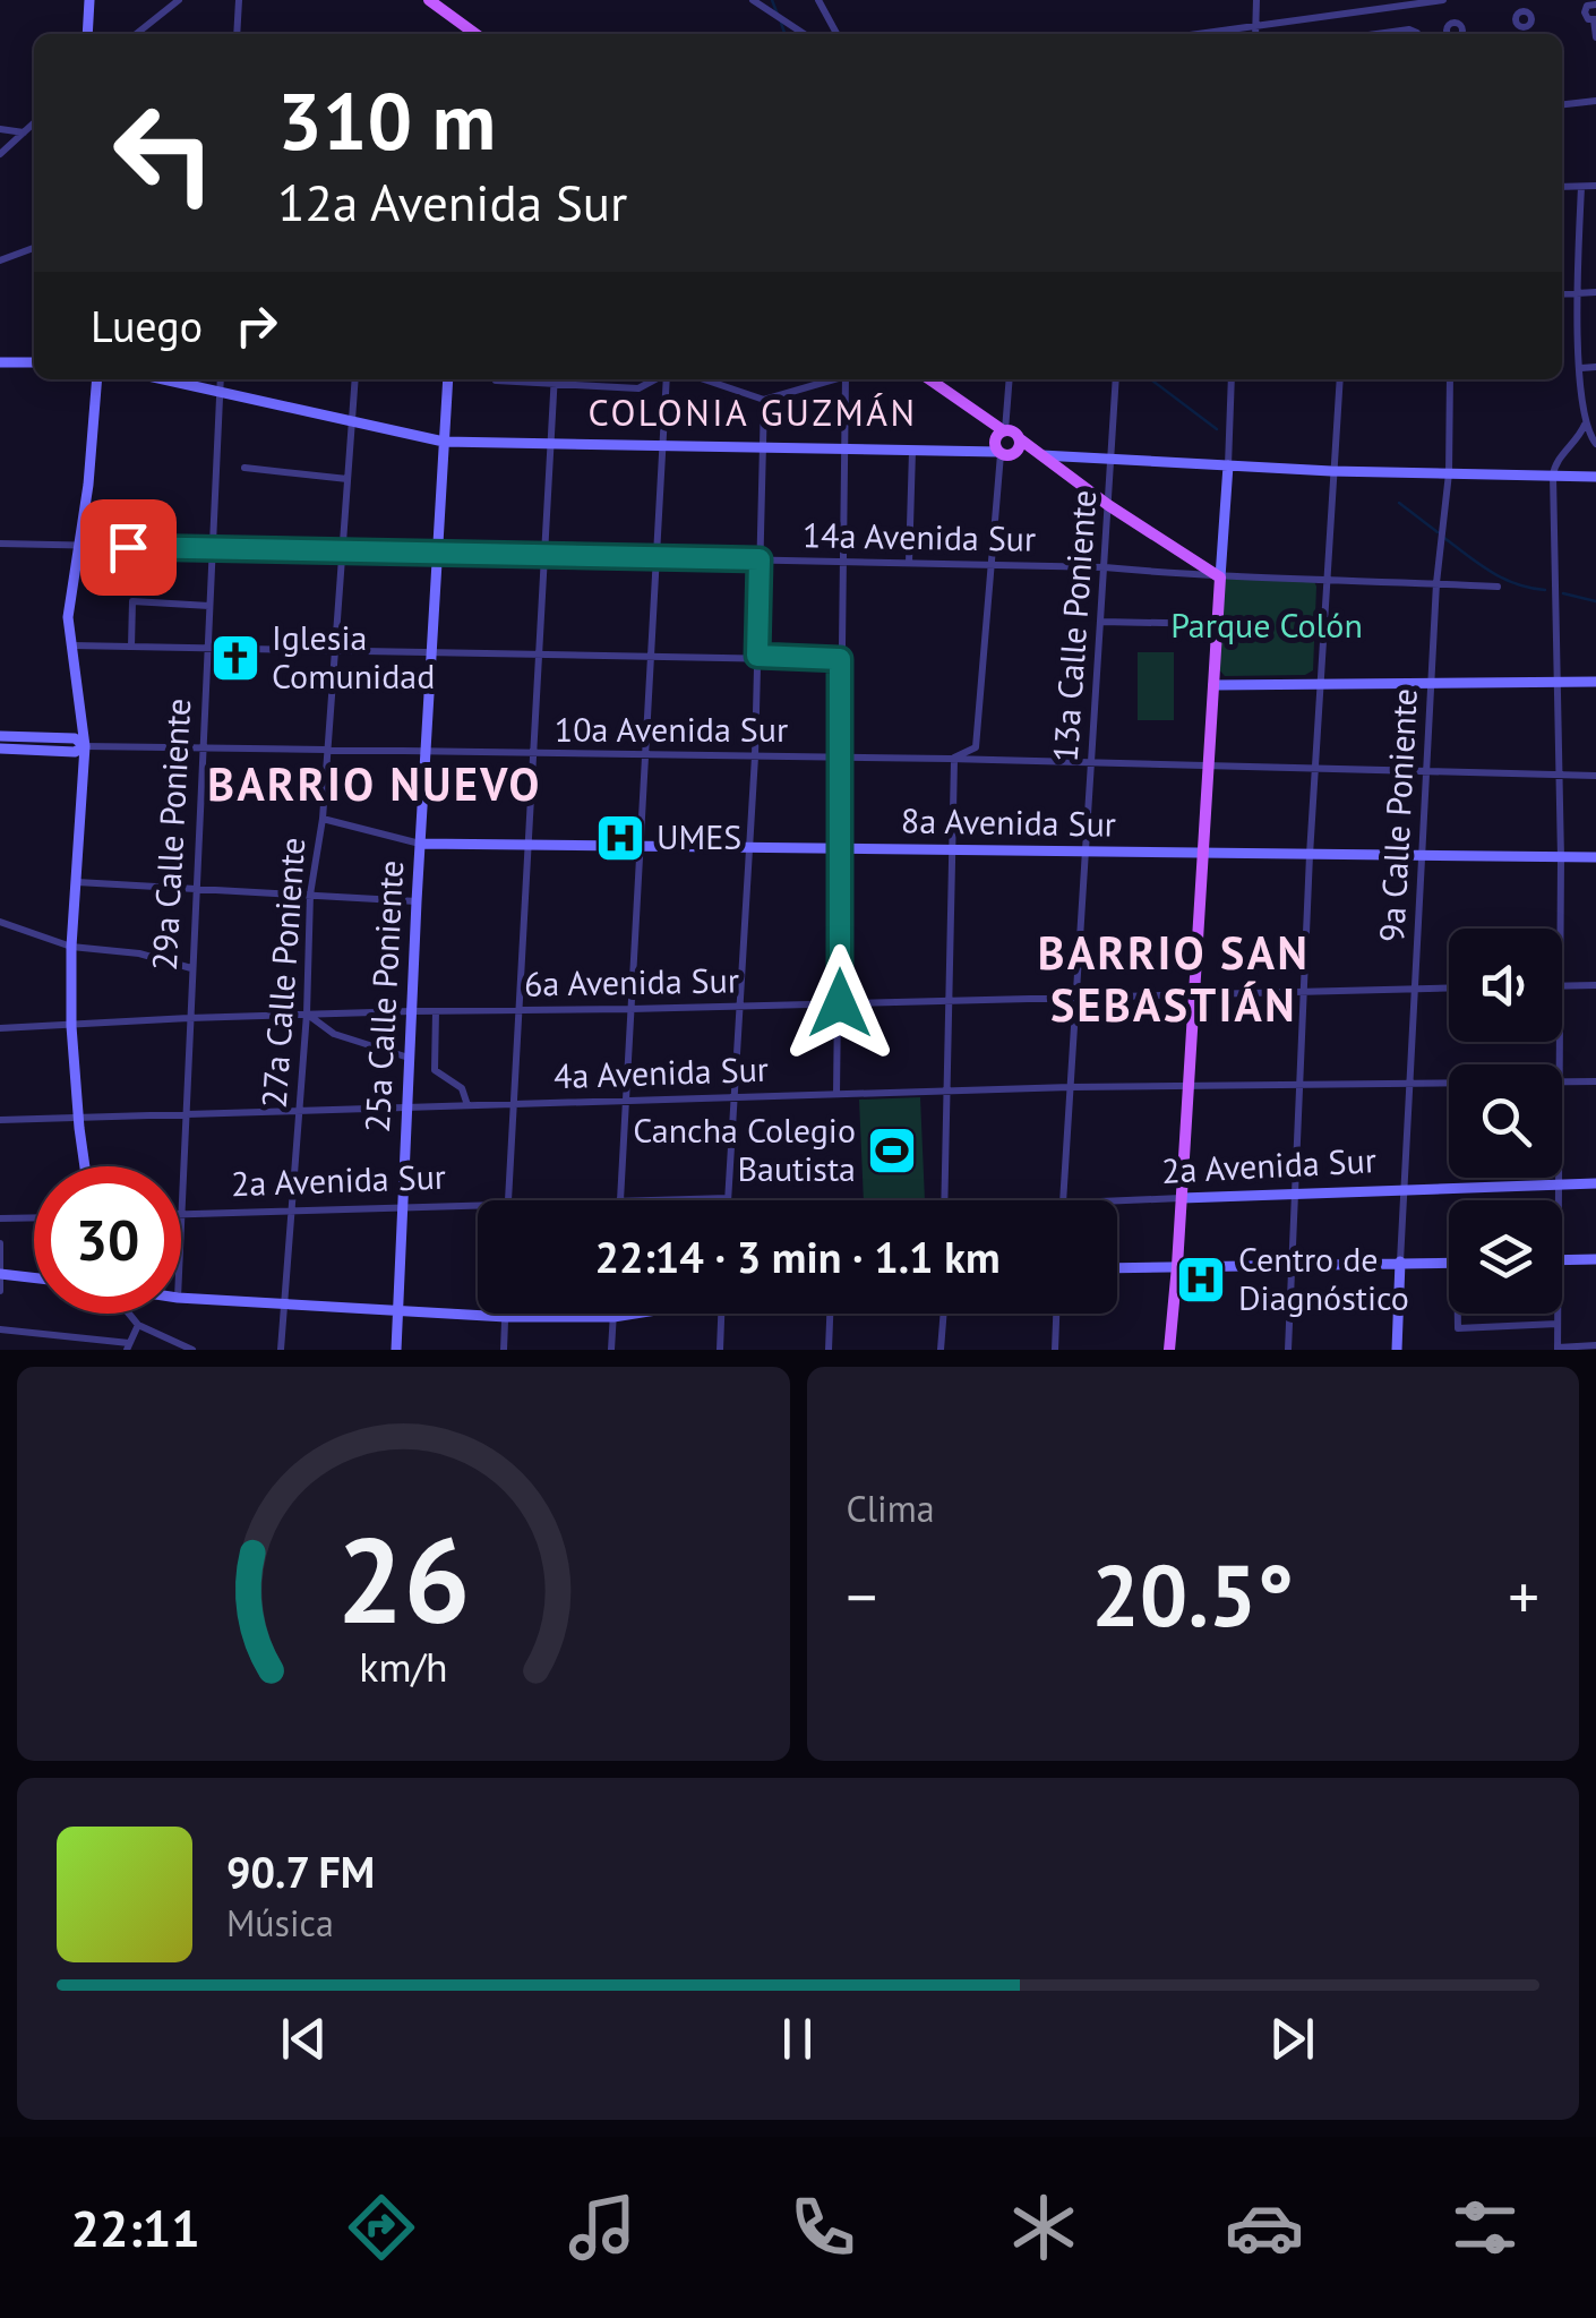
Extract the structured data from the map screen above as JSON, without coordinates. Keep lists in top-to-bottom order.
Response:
{
  "streets": {
    "street": [
      "14a Avenida Sur",
      "13a Calle Poniente",
      "10a Avenida Sur",
      "9a Calle Poniente",
      "8a Avenida Sur",
      "29a Calle Poniente",
      "27a Calle Poniente",
      "6a Avenida Sur",
      "25a Calle Poniente",
      "4a Avenida Sur",
      "2a Avenida Sur"
    ]
  },
  "crossings": [
    ["14a Avenida Sur", "13a Calle Poniente"],
    ["14a Avenida Sur", "9a Calle Poniente"],
    ["14a Avenida Sur", "29a Calle Poniente"],
    ["14a Avenida Sur", "27a Calle Poniente"],
    ["14a Avenida Sur", "25a Calle Poniente"],
    ["13a Calle Poniente", "10a Avenida Sur"],
    ["13a Calle Poniente", "8a Avenida Sur"],
    ["13a Calle Poniente", "6a Avenida Sur"],
    ["13a Calle Poniente", "4a Avenida Sur"],
    ["10a Avenida Sur", "9a Calle Poniente"],
    ["10a Avenida Sur", "29a Calle Poniente"],
    ["10a Avenida Sur", "27a Calle Poniente"],
    ["10a Avenida Sur", "25a Calle Poniente"],
    ["9a Calle Poniente", "8a Avenida Sur"],
    ["9a Calle Poniente", "6a Avenida Sur"],
    ["9a Calle Poniente", "4a Avenida Sur"],
    ["9a Calle Poniente", "2a Avenida Sur"],
    ["8a Avenida Sur", "25a Calle Poniente"],
    ["29a Calle Poniente", "6a Avenida Sur"],
    ["29a Calle Poniente", "4a Avenida Sur"],
    ["29a Calle Poniente", "2a Avenida Sur"],
    ["27a Calle Poniente", "6a Avenida Sur"],
    ["27a Calle Poniente", "4a Avenida Sur"],
    ["27a Calle Poniente", "2a Avenida Sur"],
    ["6a Avenida Sur", "25a Calle Poniente"],
    ["25a Calle Poniente", "4a Avenida Sur"],
    ["25a Calle Poniente", "2a Avenida Sur"]
  ],
  "districts": ["COLONIA GUZMÁN", "BARRIO NUEVO", "BARRIO SAN SEBASTIÁN"],
  "parks": ["Parque Colón"],
  "places": {
    "church": ["Iglesia Comunidad"],
    "hospital": ["UMES", "Centro de Diagnóstico"],
    "sports": ["Cancha Colegio Bautista"]
  },
  "page": {
    "turn": ["310 m", "12a Avenida Sur"],
    "then": "Luego",
    "limit": "30",
    "trip": "22:14 · 3 min · 1.1 km",
    "tile": "Clima",
    "heat": ["−", "20.5°", "+"],
    "song": ["90.7 FM", "Música"],
    "tabs": "22:11",
    "gauge": ["26", "km/h"]
  }
}
